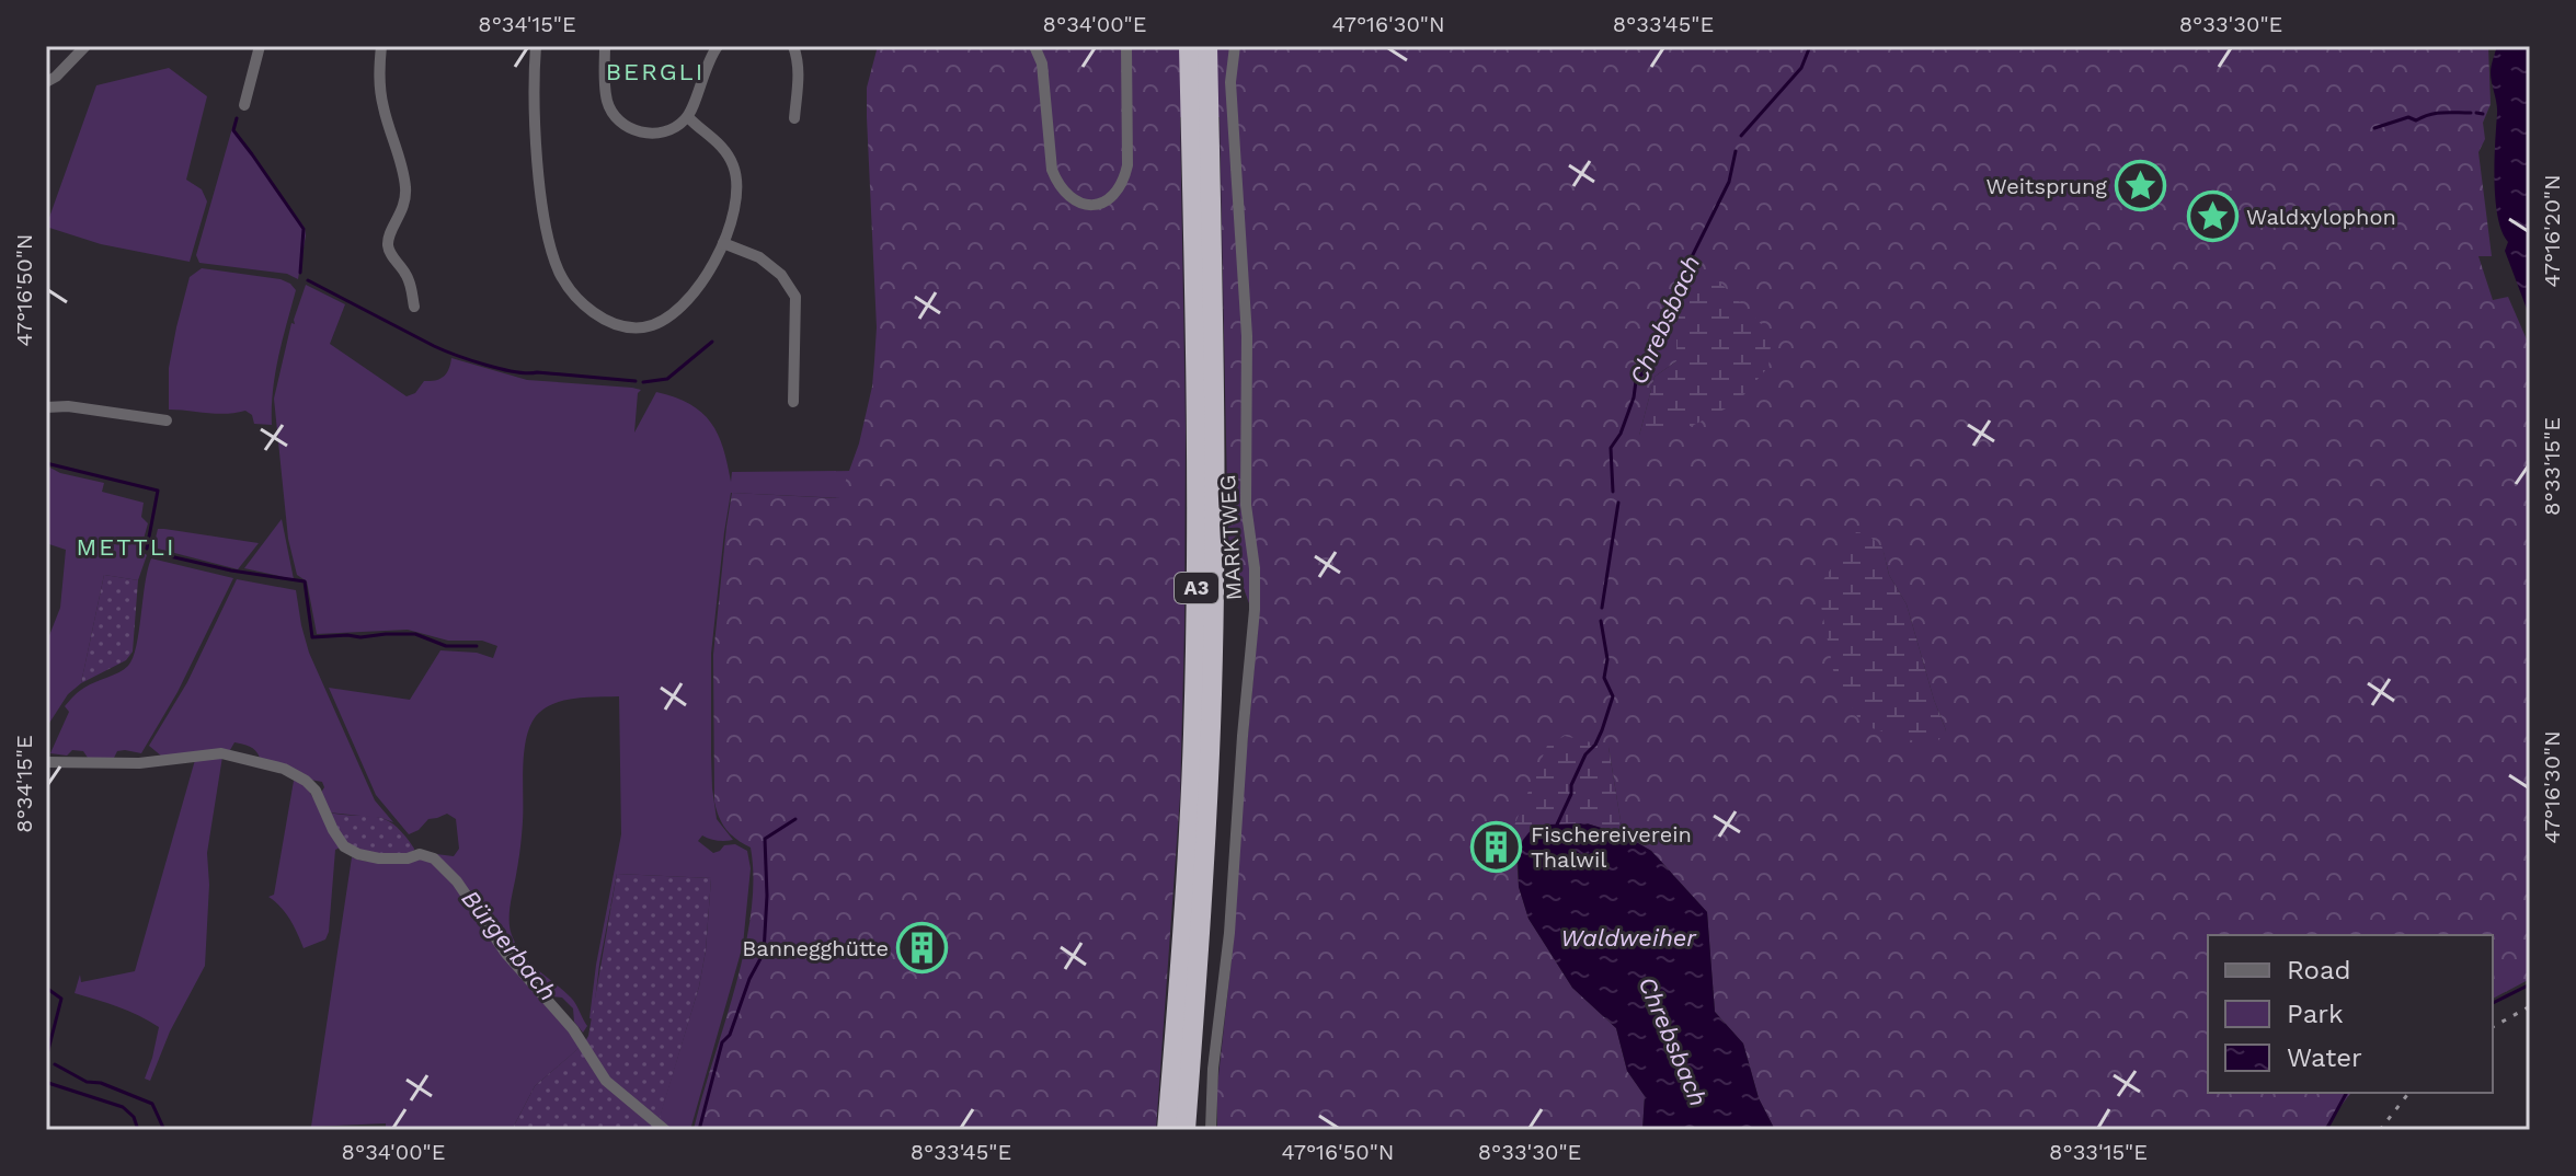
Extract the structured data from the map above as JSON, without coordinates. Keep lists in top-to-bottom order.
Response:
{
  "streets": {
    "highway": ["A3"],
    "street": ["MARKTWEG"]
  },
  "districts": ["BERGLI", "METTLI"],
  "water": ["Chrebsbach", "Waldweiher", "Bürgerbach"],
  "places": {
    "place": ["Weitsprung", "Waldxylophon"],
    "building": ["Fischereiverein Thalwil", "Bannegghütte"]
  },
  "legend": ["Road", "Park", "Water"],
  "coordinates": [
    "8°34'15\"E",
    "8°34'00\"E",
    "47°16'30\"N",
    "8°33'45\"E",
    "8°33'30\"E",
    "47°16'20\"N",
    "47°16'50\"N",
    "8°33'15\"E"
  ]
}
